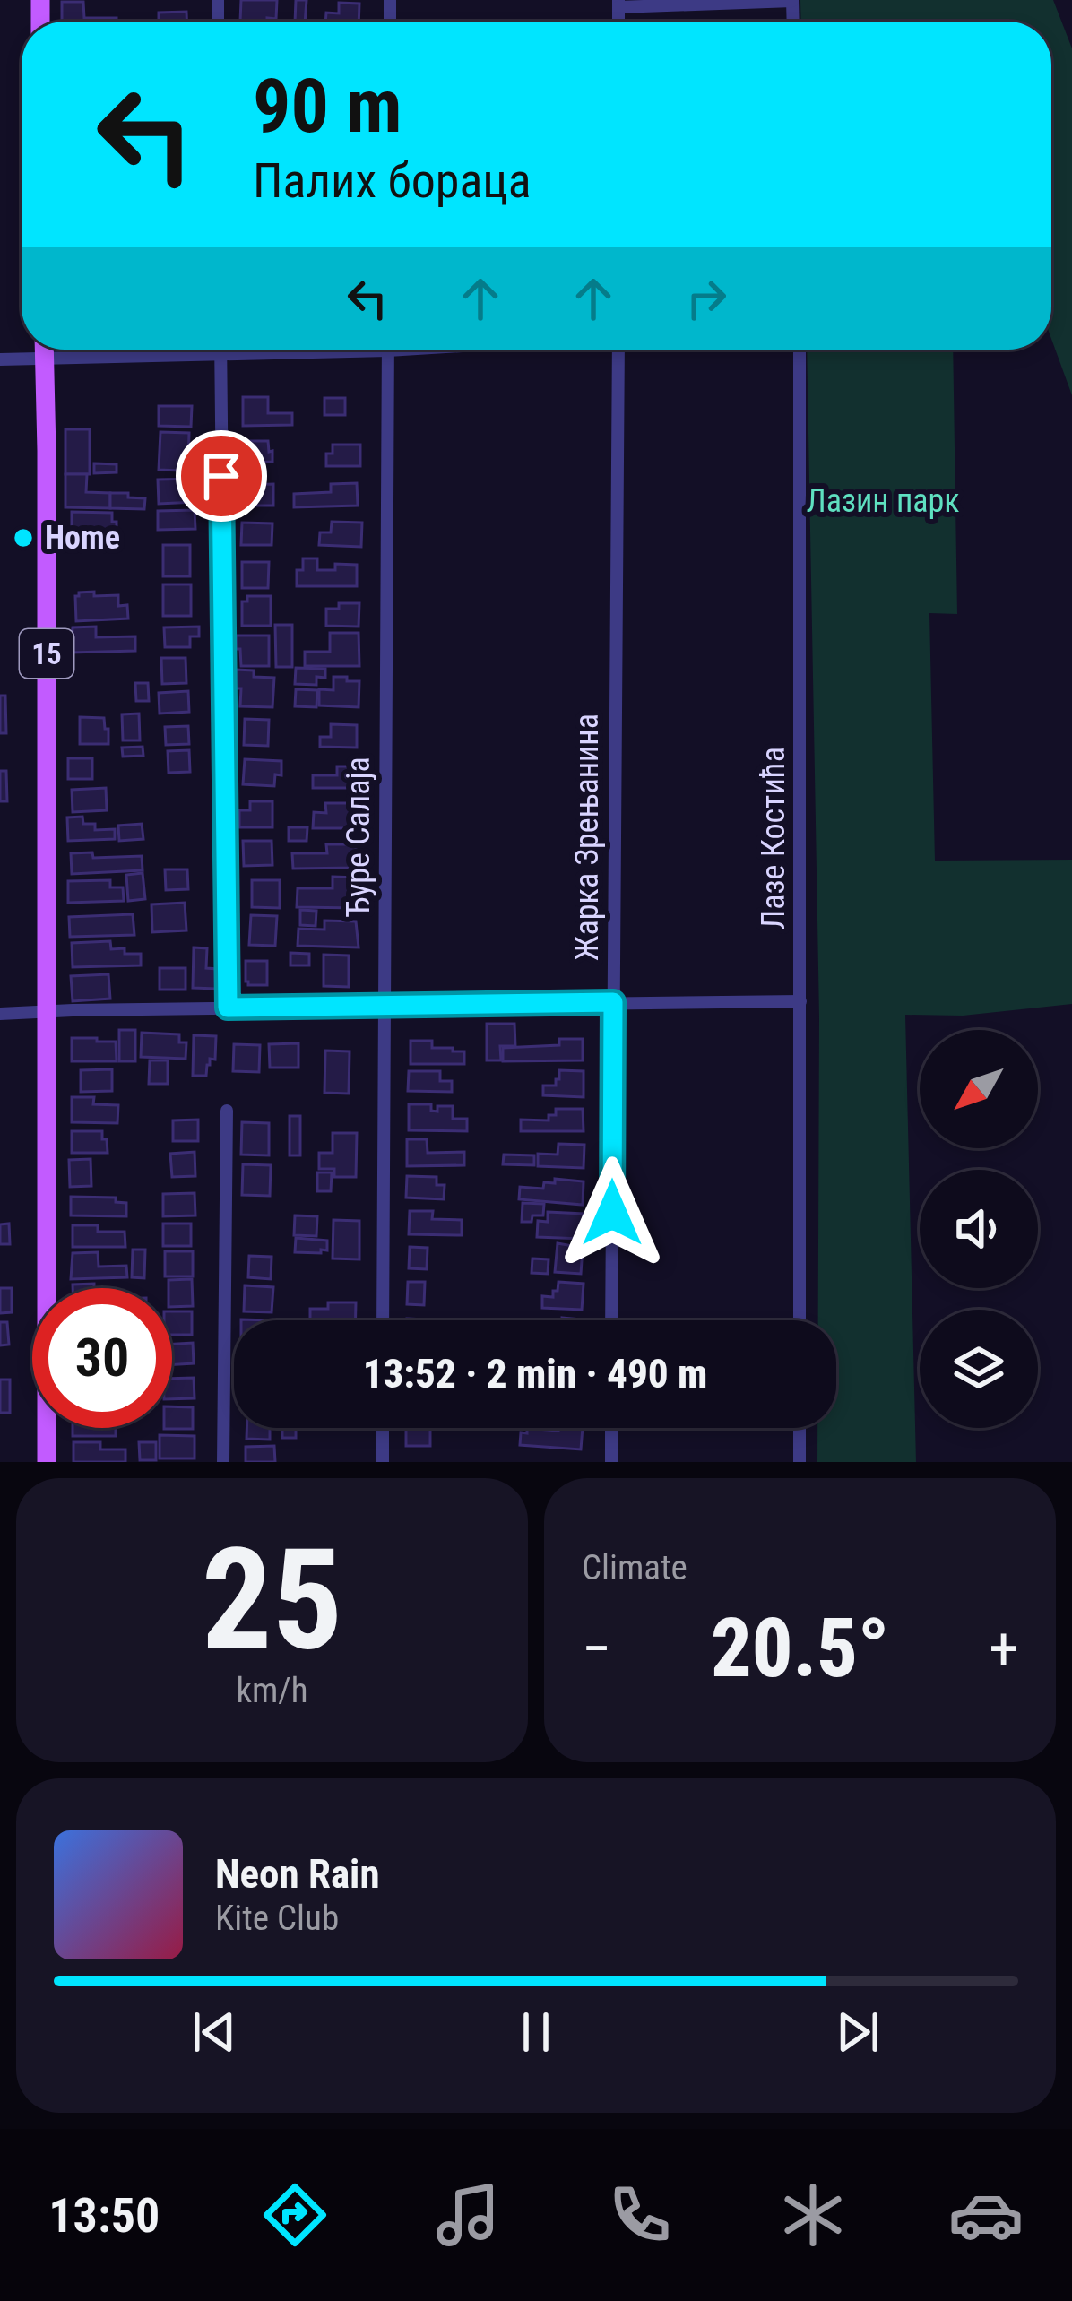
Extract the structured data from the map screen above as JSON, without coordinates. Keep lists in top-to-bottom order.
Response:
{
  "streets": {
    "main road": ["15"],
    "street": ["Ђуре Салаја", "Жарка Зрењанина", "Лазе Костића"]
  },
  "parks": ["Лазин парк"],
  "places": ["Home"],
  "north": "bottom left",
  "page": {
    "turn": ["90 m", "Палих бораца"],
    "limit": "30",
    "trip": "13:52 · 2 min · 490 m",
    "tile": [
      ["25", "km/h"],
      "Climate"
    ],
    "heat": ["−", "20.5°", "+"],
    "song": ["Neon Rain", "Kite Club"],
    "tabs": "13:50"
  }
}
